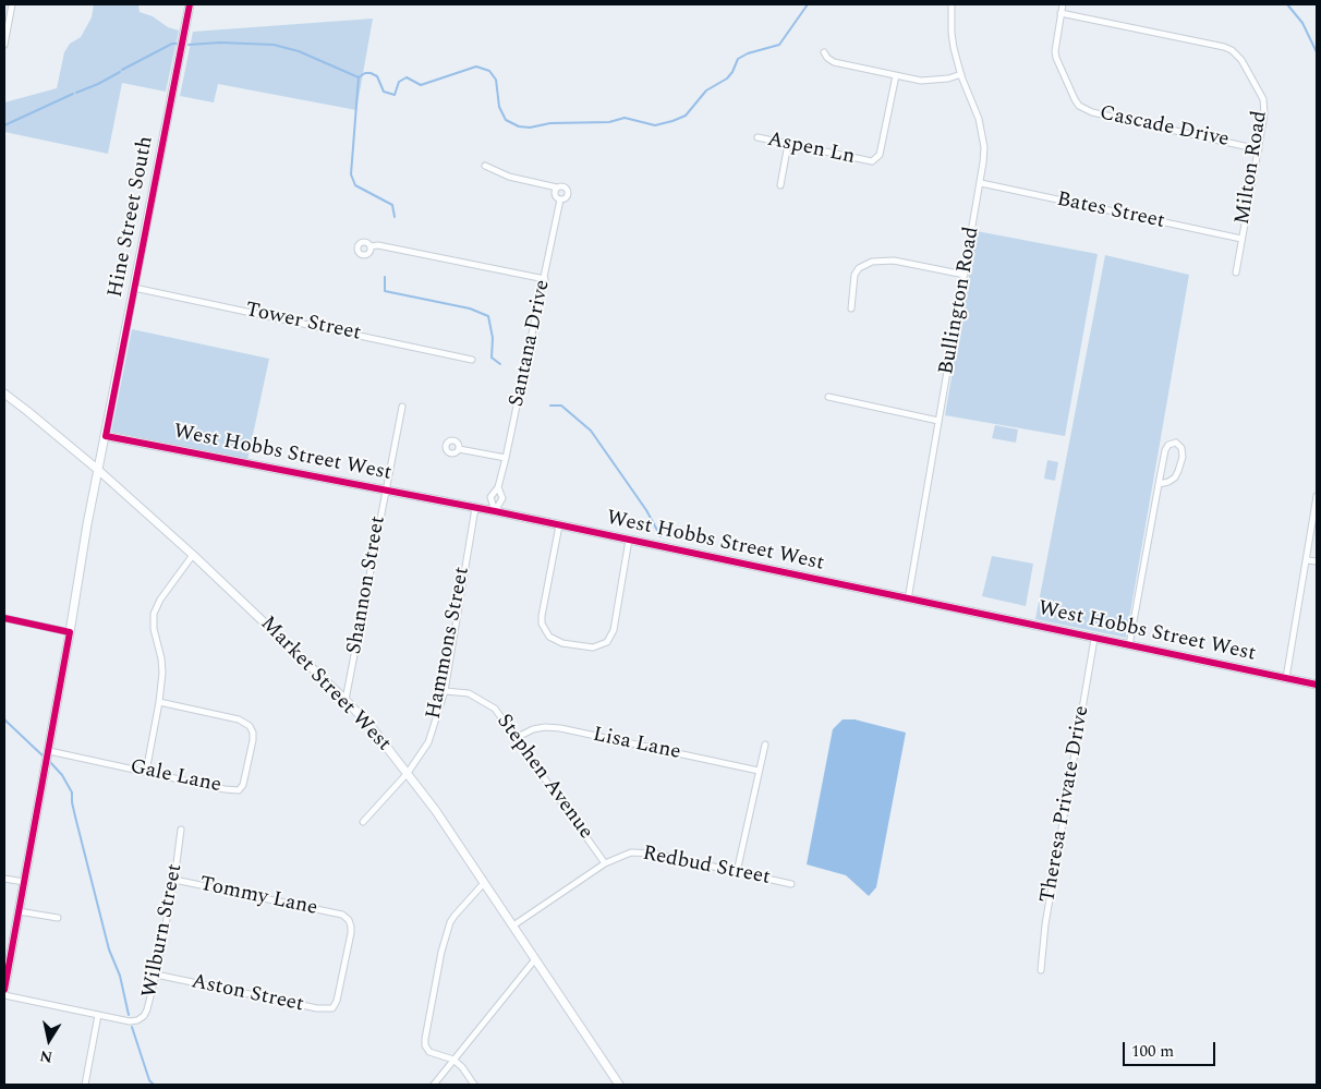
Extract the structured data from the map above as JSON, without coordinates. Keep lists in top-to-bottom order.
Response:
{
  "streets": {
    "street": [
      "Cascade Drive",
      "Aspen Ln",
      "Milton Road",
      "Bates Street",
      "Hine Street South",
      "Bullington Road",
      "Tower Street",
      "Santana Drive",
      "West Hobbs Street West",
      "Shannon Street",
      "Hammons Street",
      "Market Street West",
      "Lisa Lane",
      "Gale Lane",
      "Stephen Avenue",
      "Theresa Private Drive",
      "Redbud Street",
      "Tommy Lane",
      "Wilburn Street",
      "Aston Street"
    ]
  },
  "crossings": [
    ["Cascade Drive", "Milton Road"],
    ["Milton Road", "Bates Street"],
    ["Bates Street", "Bullington Road"],
    ["Hine Street South", "Tower Street"],
    ["Hine Street South", "West Hobbs Street West"],
    ["Hine Street South", "Market Street West"],
    ["Hine Street South", "Gale Lane"],
    ["Bullington Road", "West Hobbs Street West"],
    ["Santana Drive", "West Hobbs Street West"],
    ["West Hobbs Street West", "Shannon Street"],
    ["West Hobbs Street West", "Hammons Street"],
    ["West Hobbs Street West", "Theresa Private Drive"],
    ["Shannon Street", "Market Street West"],
    ["Hammons Street", "Market Street West"],
    ["Hammons Street", "Stephen Avenue"],
    ["Market Street West", "Redbud Street"],
    ["Lisa Lane", "Stephen Avenue"],
    ["Stephen Avenue", "Redbud Street"],
    ["Tommy Lane", "Wilburn Street"],
    ["Tommy Lane", "Aston Street"],
    ["Wilburn Street", "Aston Street"]
  ],
  "scale_bar": "100 m",
  "north": "bottom"
}
